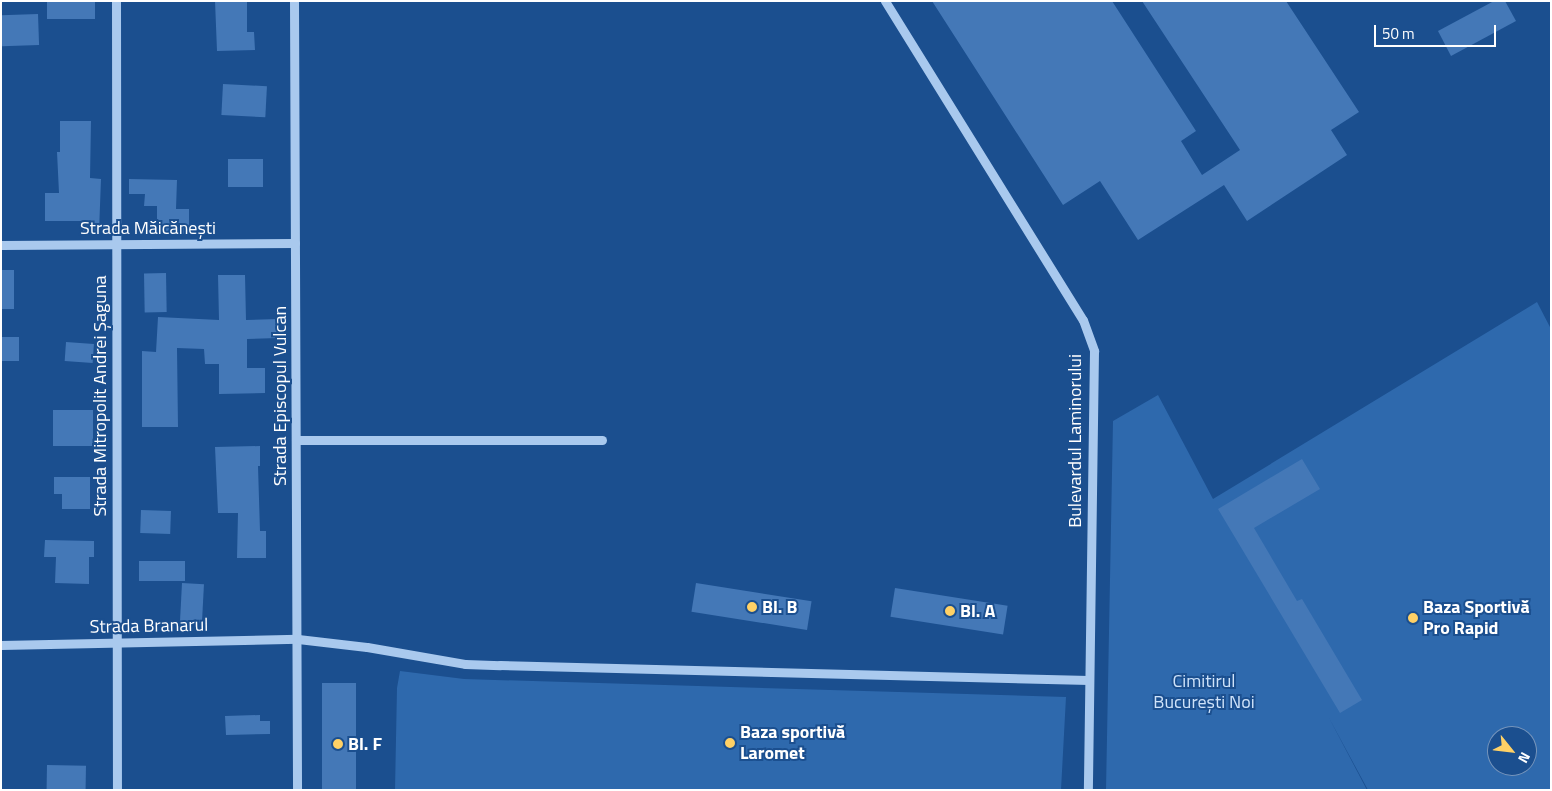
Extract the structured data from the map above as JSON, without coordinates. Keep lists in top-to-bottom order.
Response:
{
  "streets": {
    "street": [
      "Strada Măicănești",
      "Strada Mitropolit Andrei Șaguna",
      "Strada Episcopul Vulcan",
      "Bulevardul Laminorului",
      "Strada Branarul"
    ]
  },
  "crossings": [
    ["Strada Măicănești", "Strada Mitropolit Andrei Șaguna"],
    ["Strada Măicănești", "Strada Episcopul Vulcan"],
    ["Strada Mitropolit Andrei Șaguna", "Strada Branarul"],
    ["Strada Episcopul Vulcan", "Strada Branarul"],
    ["Bulevardul Laminorului", "Strada Branarul"]
  ],
  "parks": ["Cimitirul București Noi"],
  "places": [
    "Bl. B",
    "Bl. A",
    "Baza Sportivă Pro Rapid",
    "Baza sportivă Laromet",
    "Bl. F"
  ],
  "scale_bar": "50 m",
  "north": "bottom right"
}
